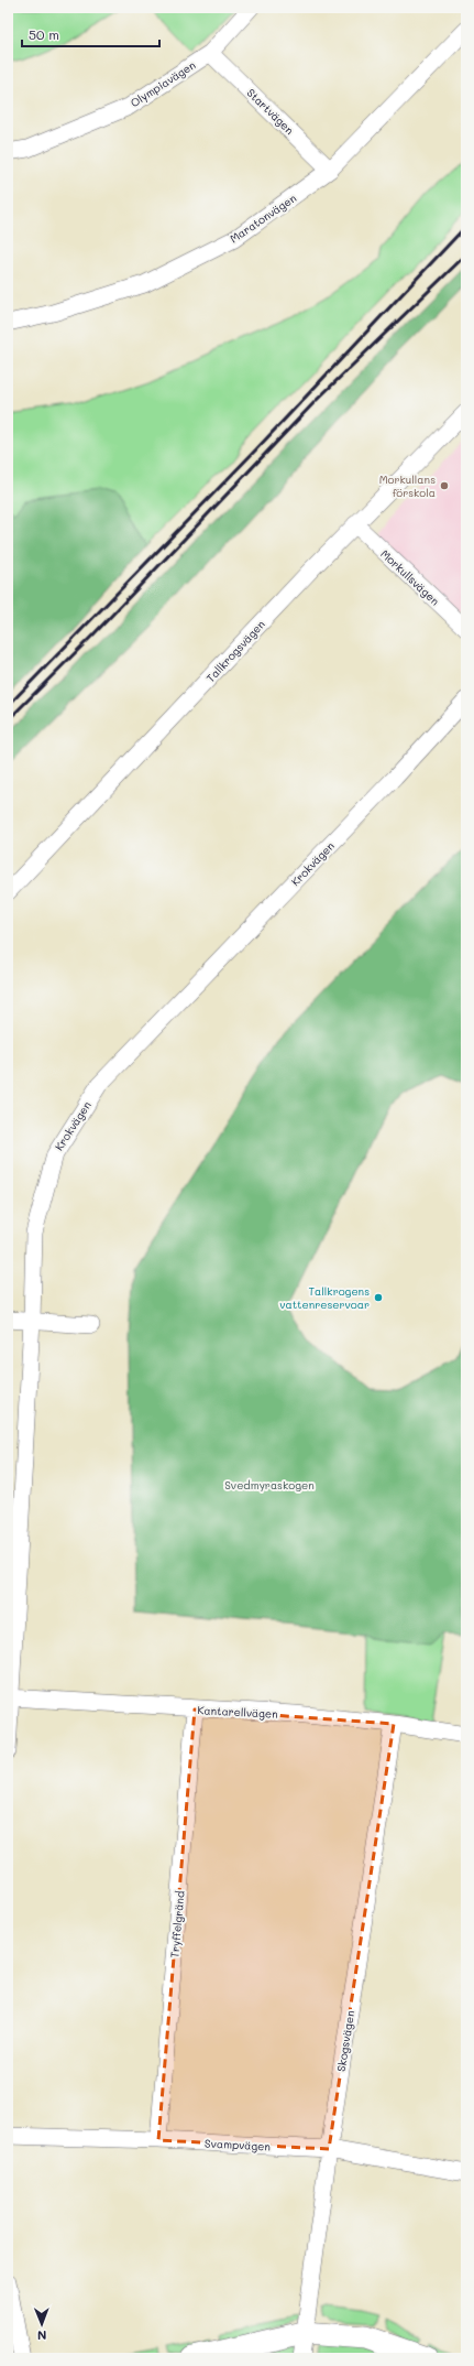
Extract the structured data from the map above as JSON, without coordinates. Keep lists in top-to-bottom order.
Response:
{
  "streets": {
    "street": [
      "Olympiavägen",
      "Startvägen",
      "Maratonvägen",
      "Morkullsvägen",
      "Tallkrogsvägen",
      "Krokvägen",
      "Kantarellvägen",
      "Tryffelgränd",
      "Skogsvägen",
      "Svampvägen"
    ]
  },
  "crossings": [
    ["Olympiavägen", "Startvägen"],
    ["Startvägen", "Maratonvägen"],
    ["Morkullsvägen", "Tallkrogsvägen"],
    ["Krokvägen", "Kantarellvägen"],
    ["Kantarellvägen", "Tryffelgränd"],
    ["Kantarellvägen", "Skogsvägen"],
    ["Tryffelgränd", "Svampvägen"],
    ["Skogsvägen", "Svampvägen"]
  ],
  "parks": ["Svedmyraskogen"],
  "places": ["Morkullans förskola", "Tallkrogens vattenreservoar"],
  "scale_bar": "50 m",
  "north": "bottom"
}
